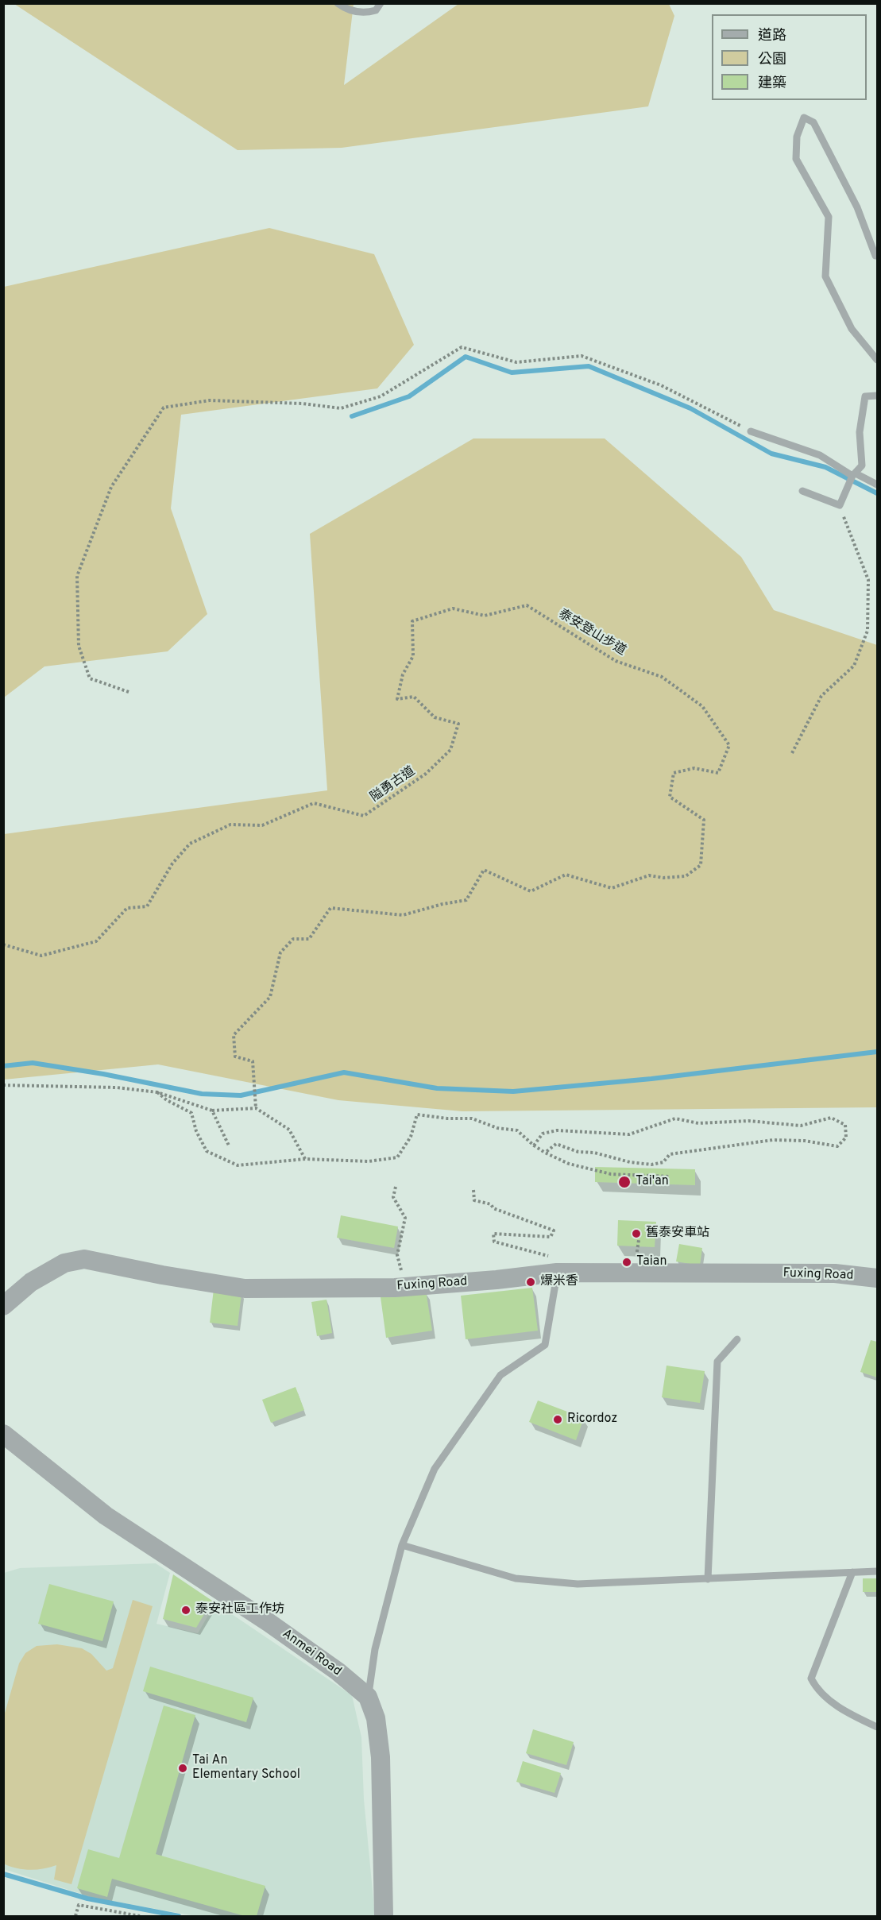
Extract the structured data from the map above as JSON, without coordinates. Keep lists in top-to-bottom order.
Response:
{
  "streets": {
    "street": ["Fuxing Road", "Anmei Road"],
    "path": ["泰安登山步道", "隘勇古道"]
  },
  "crossings": [
    ["泰安登山步道", "隘勇古道"]
  ],
  "places": [
    "Tai'an",
    "舊泰安車站",
    "Taian",
    "爆米香",
    "Ricordoz",
    "泰安社區工作坊",
    "Tai An Elementary School"
  ],
  "legend": ["道路", "公園", "建築"]
}
